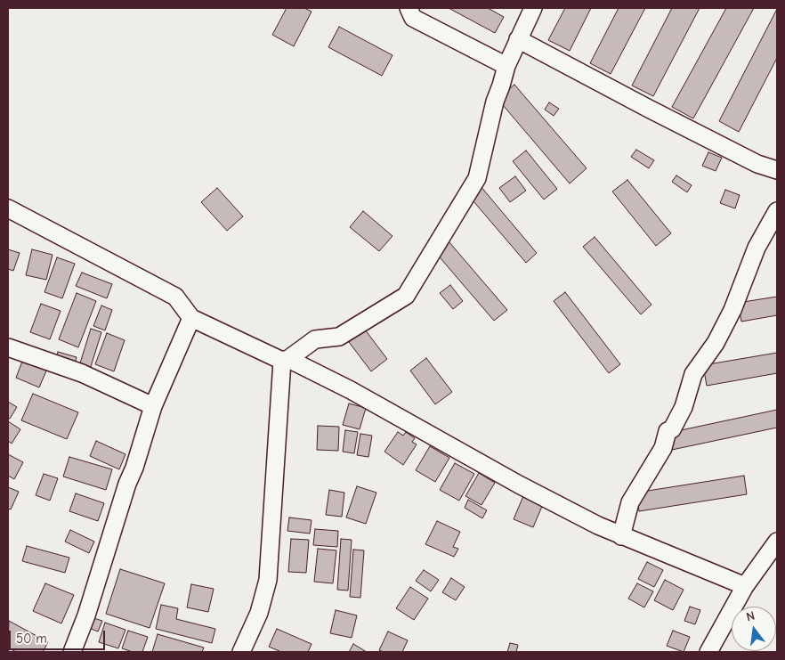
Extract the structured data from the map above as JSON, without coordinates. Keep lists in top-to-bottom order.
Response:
{
  "scale_bar": "50 m",
  "north": "top"
}
